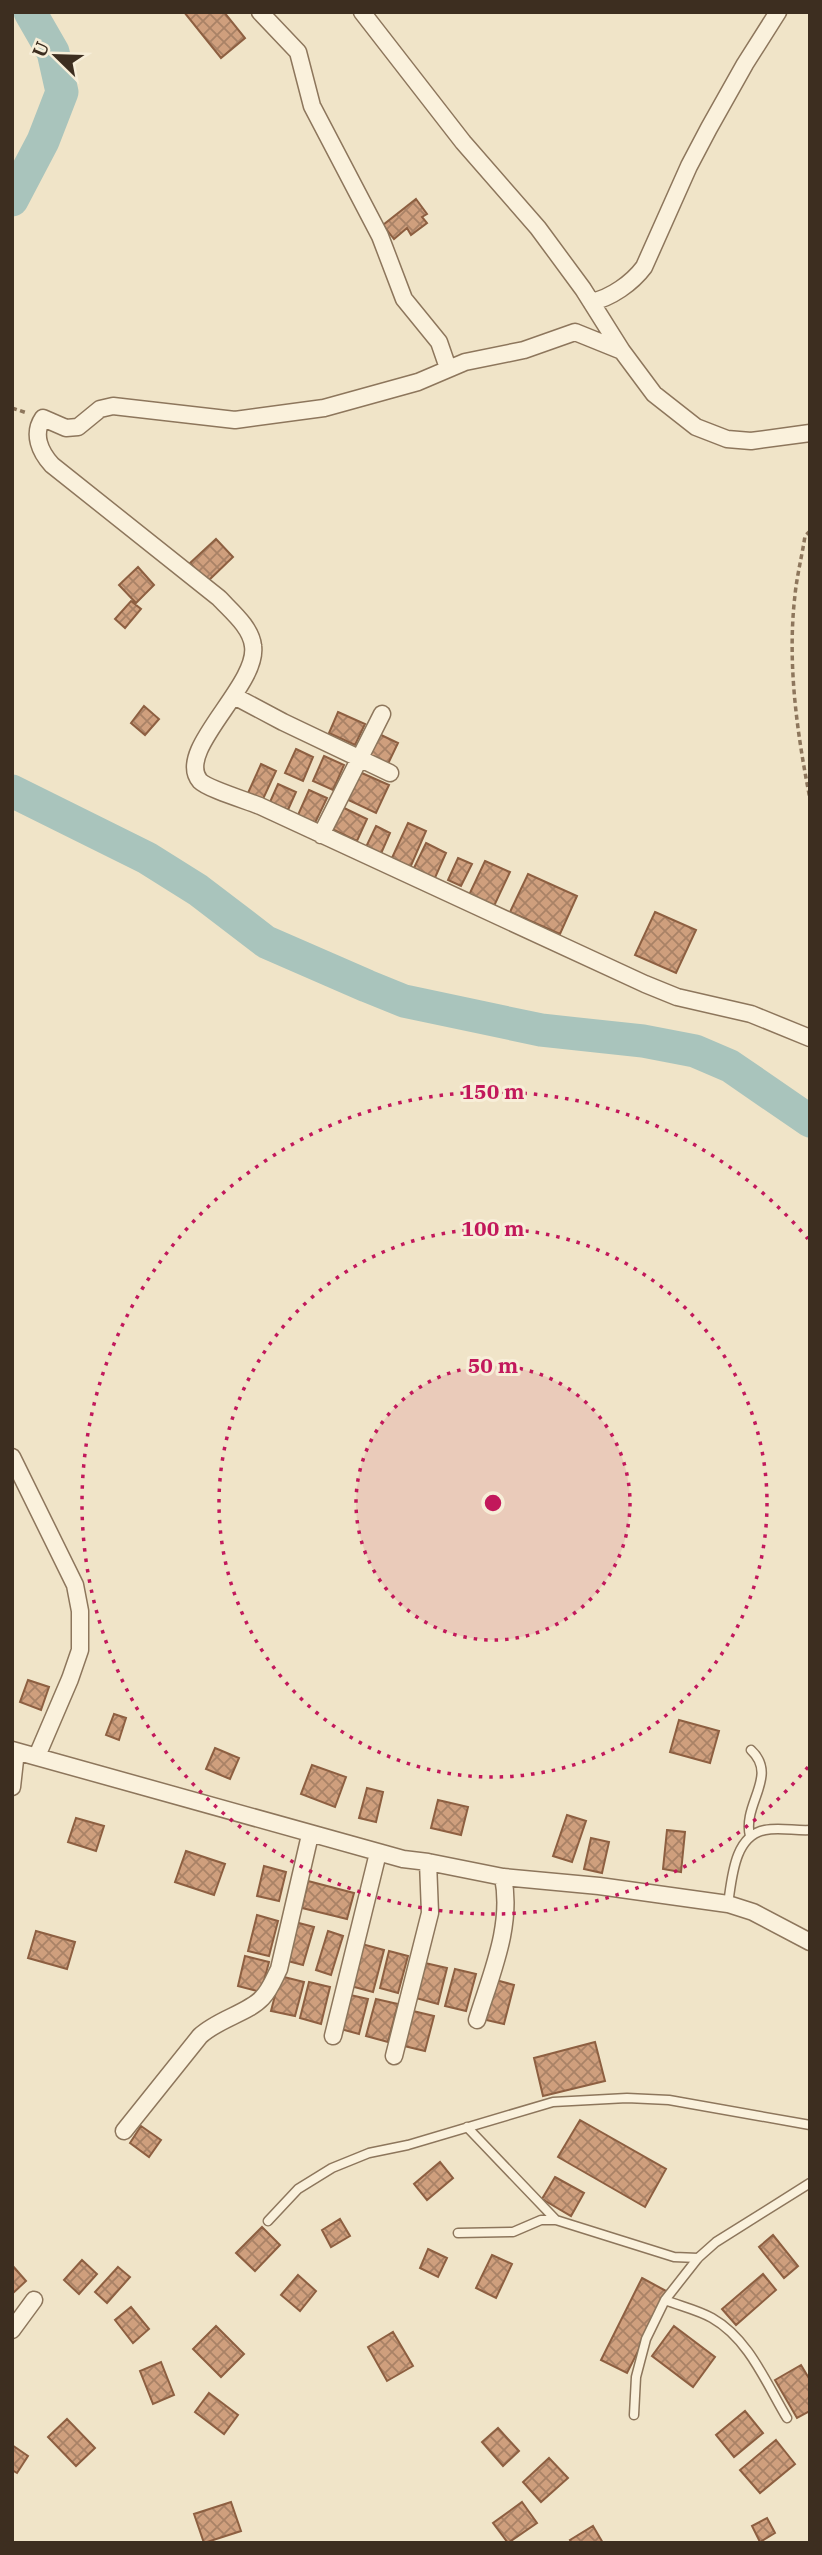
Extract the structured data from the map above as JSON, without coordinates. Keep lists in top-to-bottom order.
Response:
{
  "north": "top left",
  "rings": ["150 m", "100 m", "50 m"]
}
